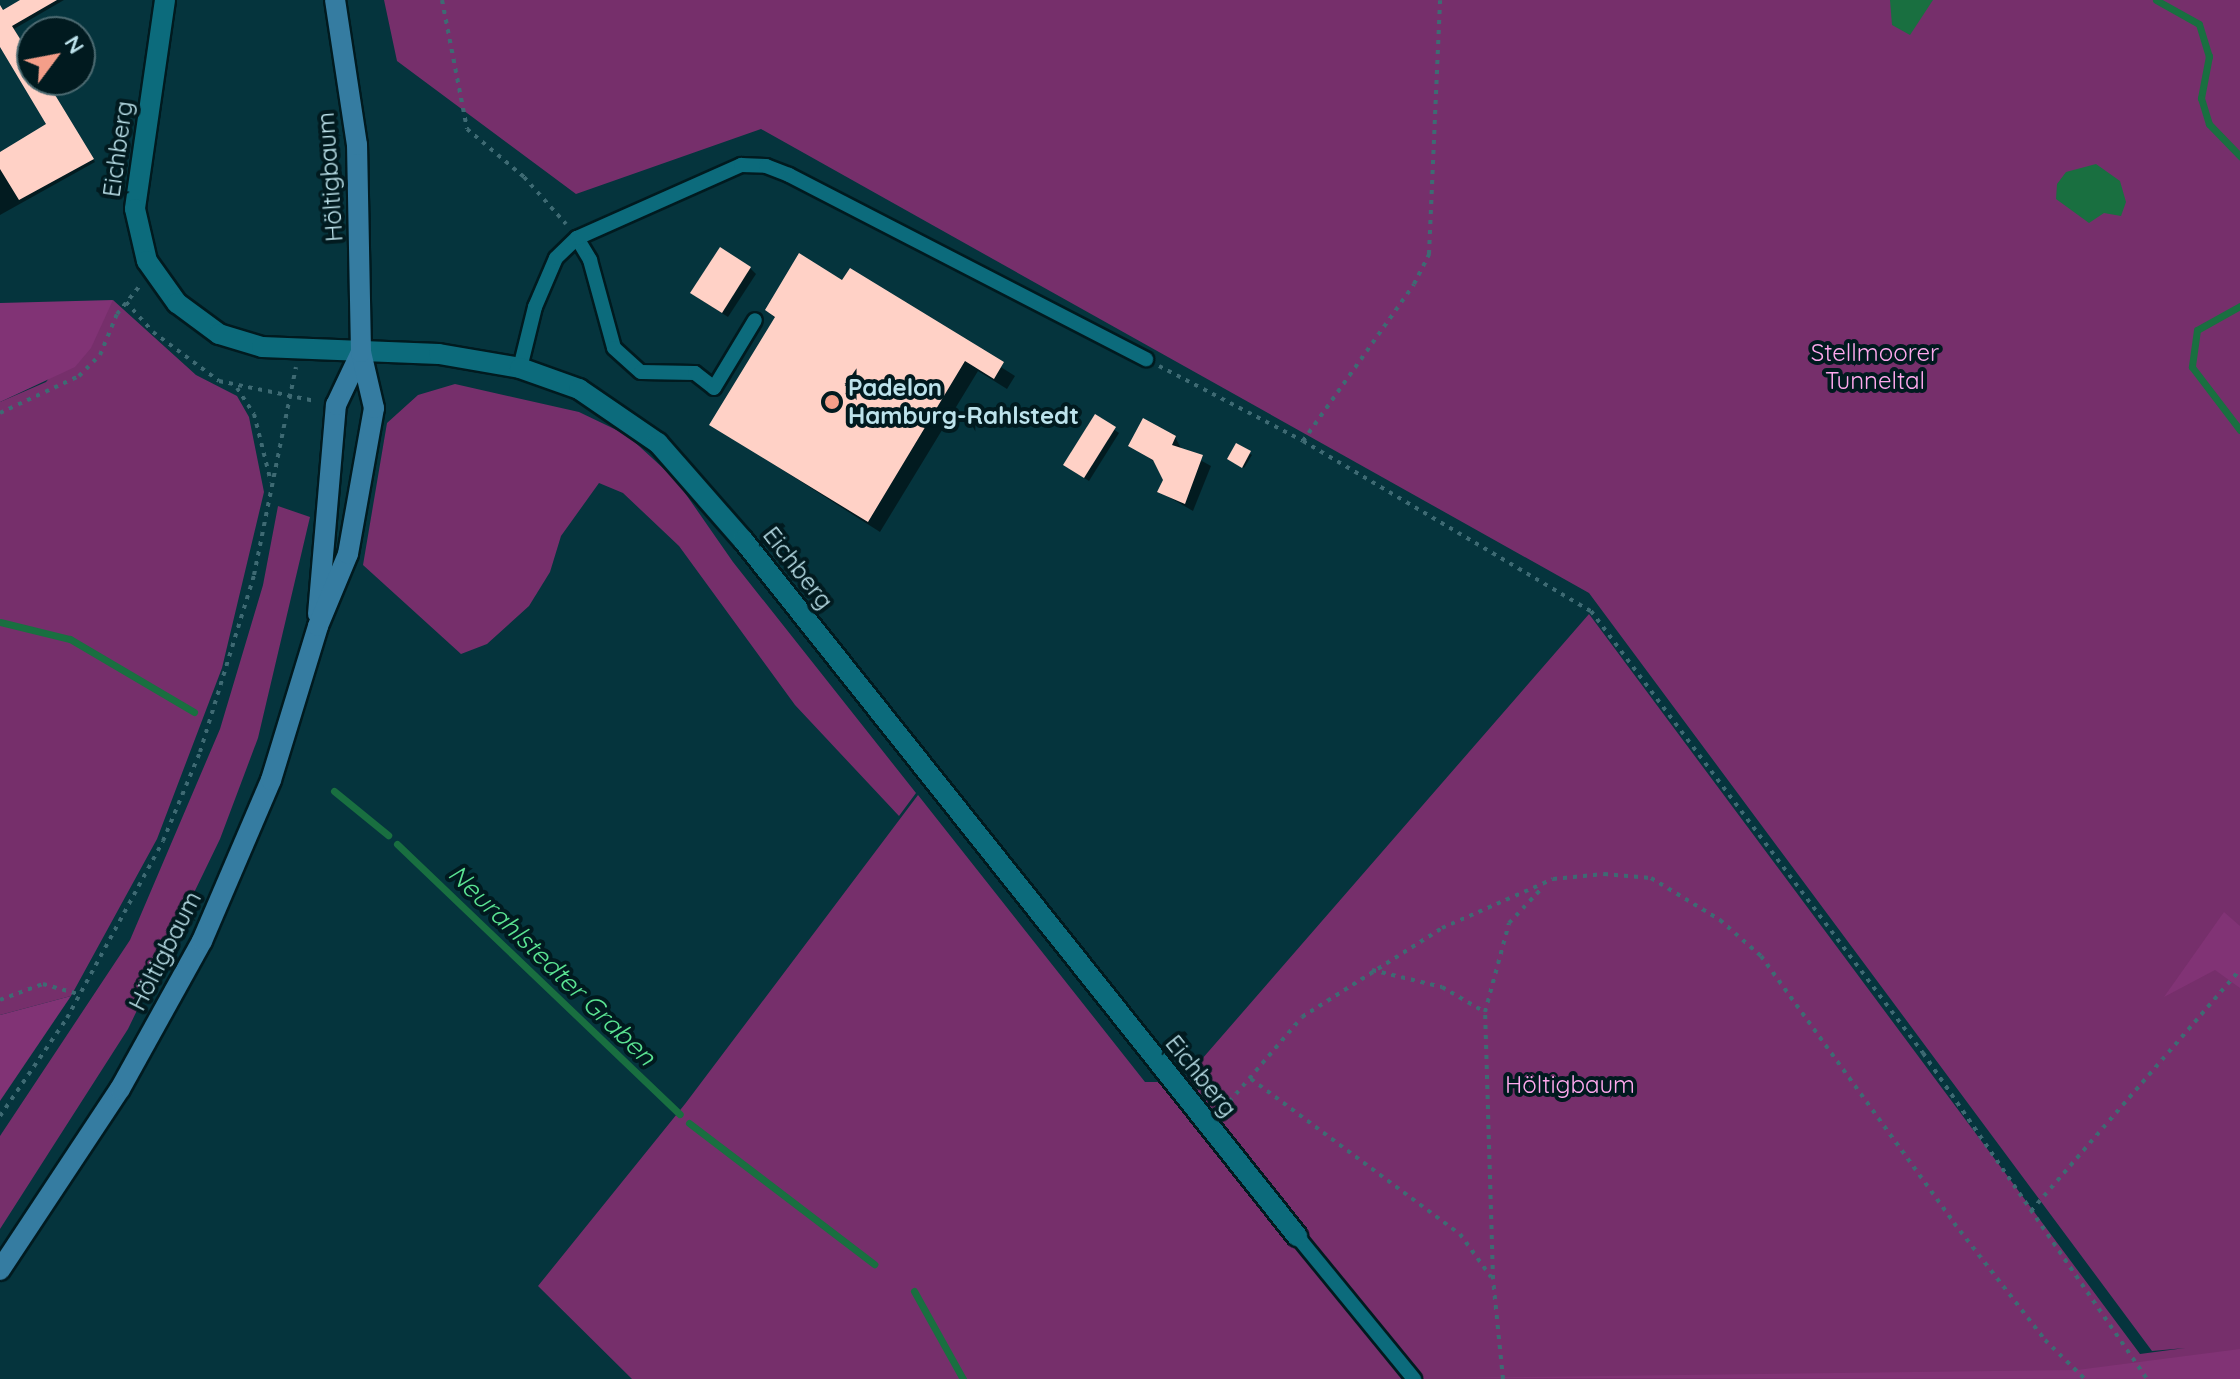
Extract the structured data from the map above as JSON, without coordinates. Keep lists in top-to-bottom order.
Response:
{
  "streets": {
    "main road": ["Höltigbaum"],
    "street": ["Eichberg"]
  },
  "crossings": [
    ["Eichberg", "Höltigbaum"]
  ],
  "water": ["Neurahlstedter Graben"],
  "parks": ["Stellmoorer Tunneltal", "Höltigbaum"],
  "places": ["Padelon Hamburg-Rahlstedt"],
  "north": "top right"
}
